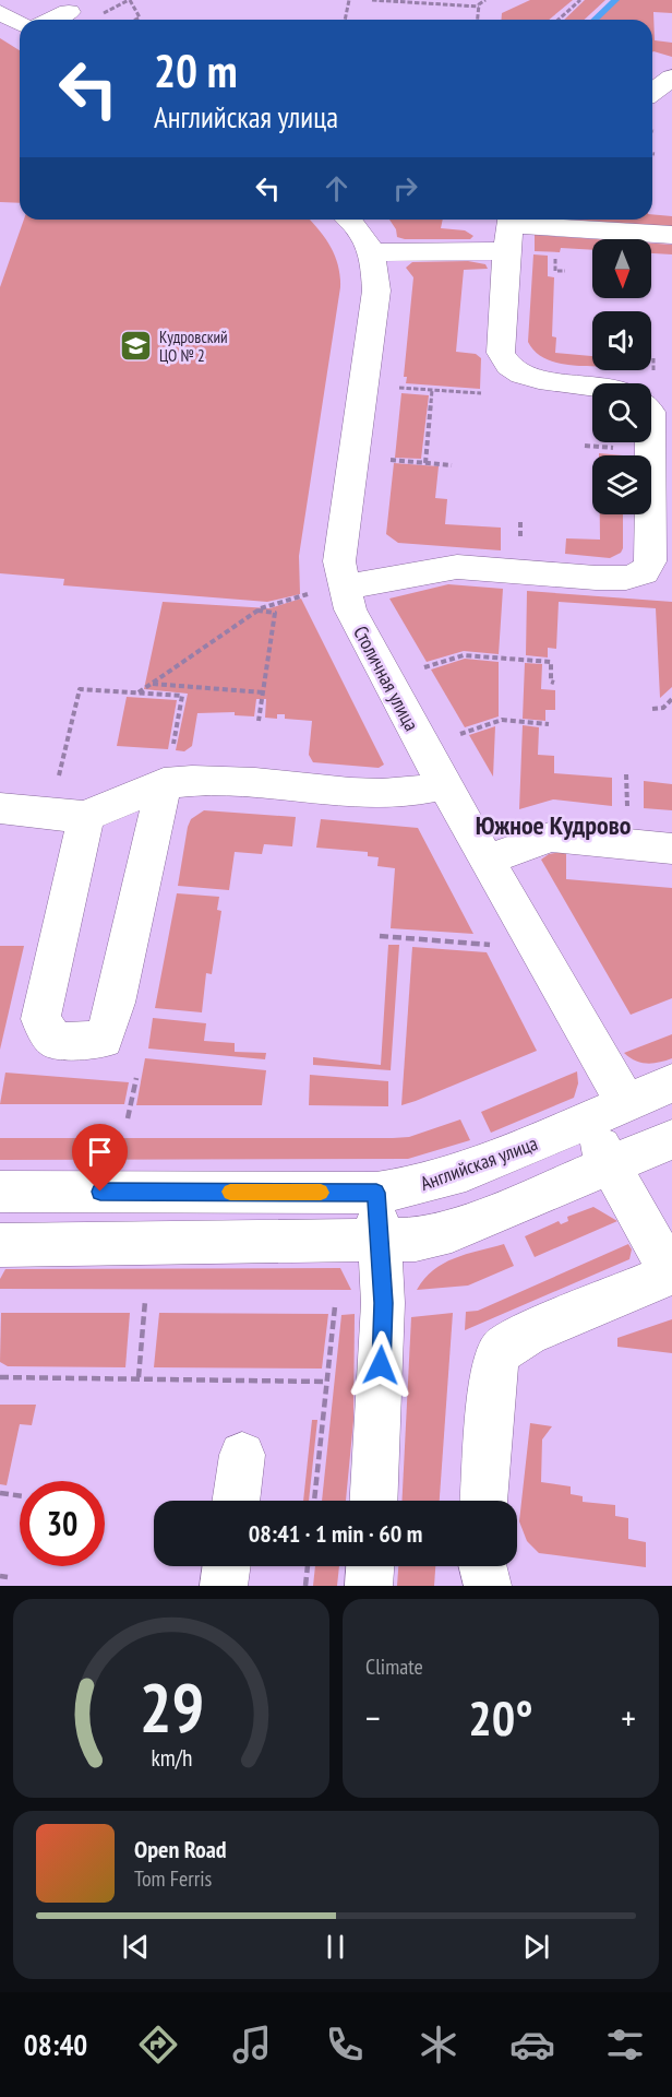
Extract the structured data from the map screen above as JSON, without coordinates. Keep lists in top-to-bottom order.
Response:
{
  "streets": {
    "street": ["Столичная улица", "Английская улица"]
  },
  "crossings": [
    ["Столичная улица", "Английская улица"]
  ],
  "districts": ["Южное Кудрово"],
  "places": {
    "school or university": ["Кудровский ЦО № 2"]
  },
  "north": "bottom",
  "page": {
    "turn": ["20 m", "Английская улица"],
    "limit": "30",
    "trip": "08:41 · 1 min · 60 m",
    "tile": "Climate",
    "heat": ["−", "20°", "+"],
    "song": ["Open Road", "Tom Ferris"],
    "tabs": "08:40",
    "gauge": ["29", "km/h"]
  }
}
